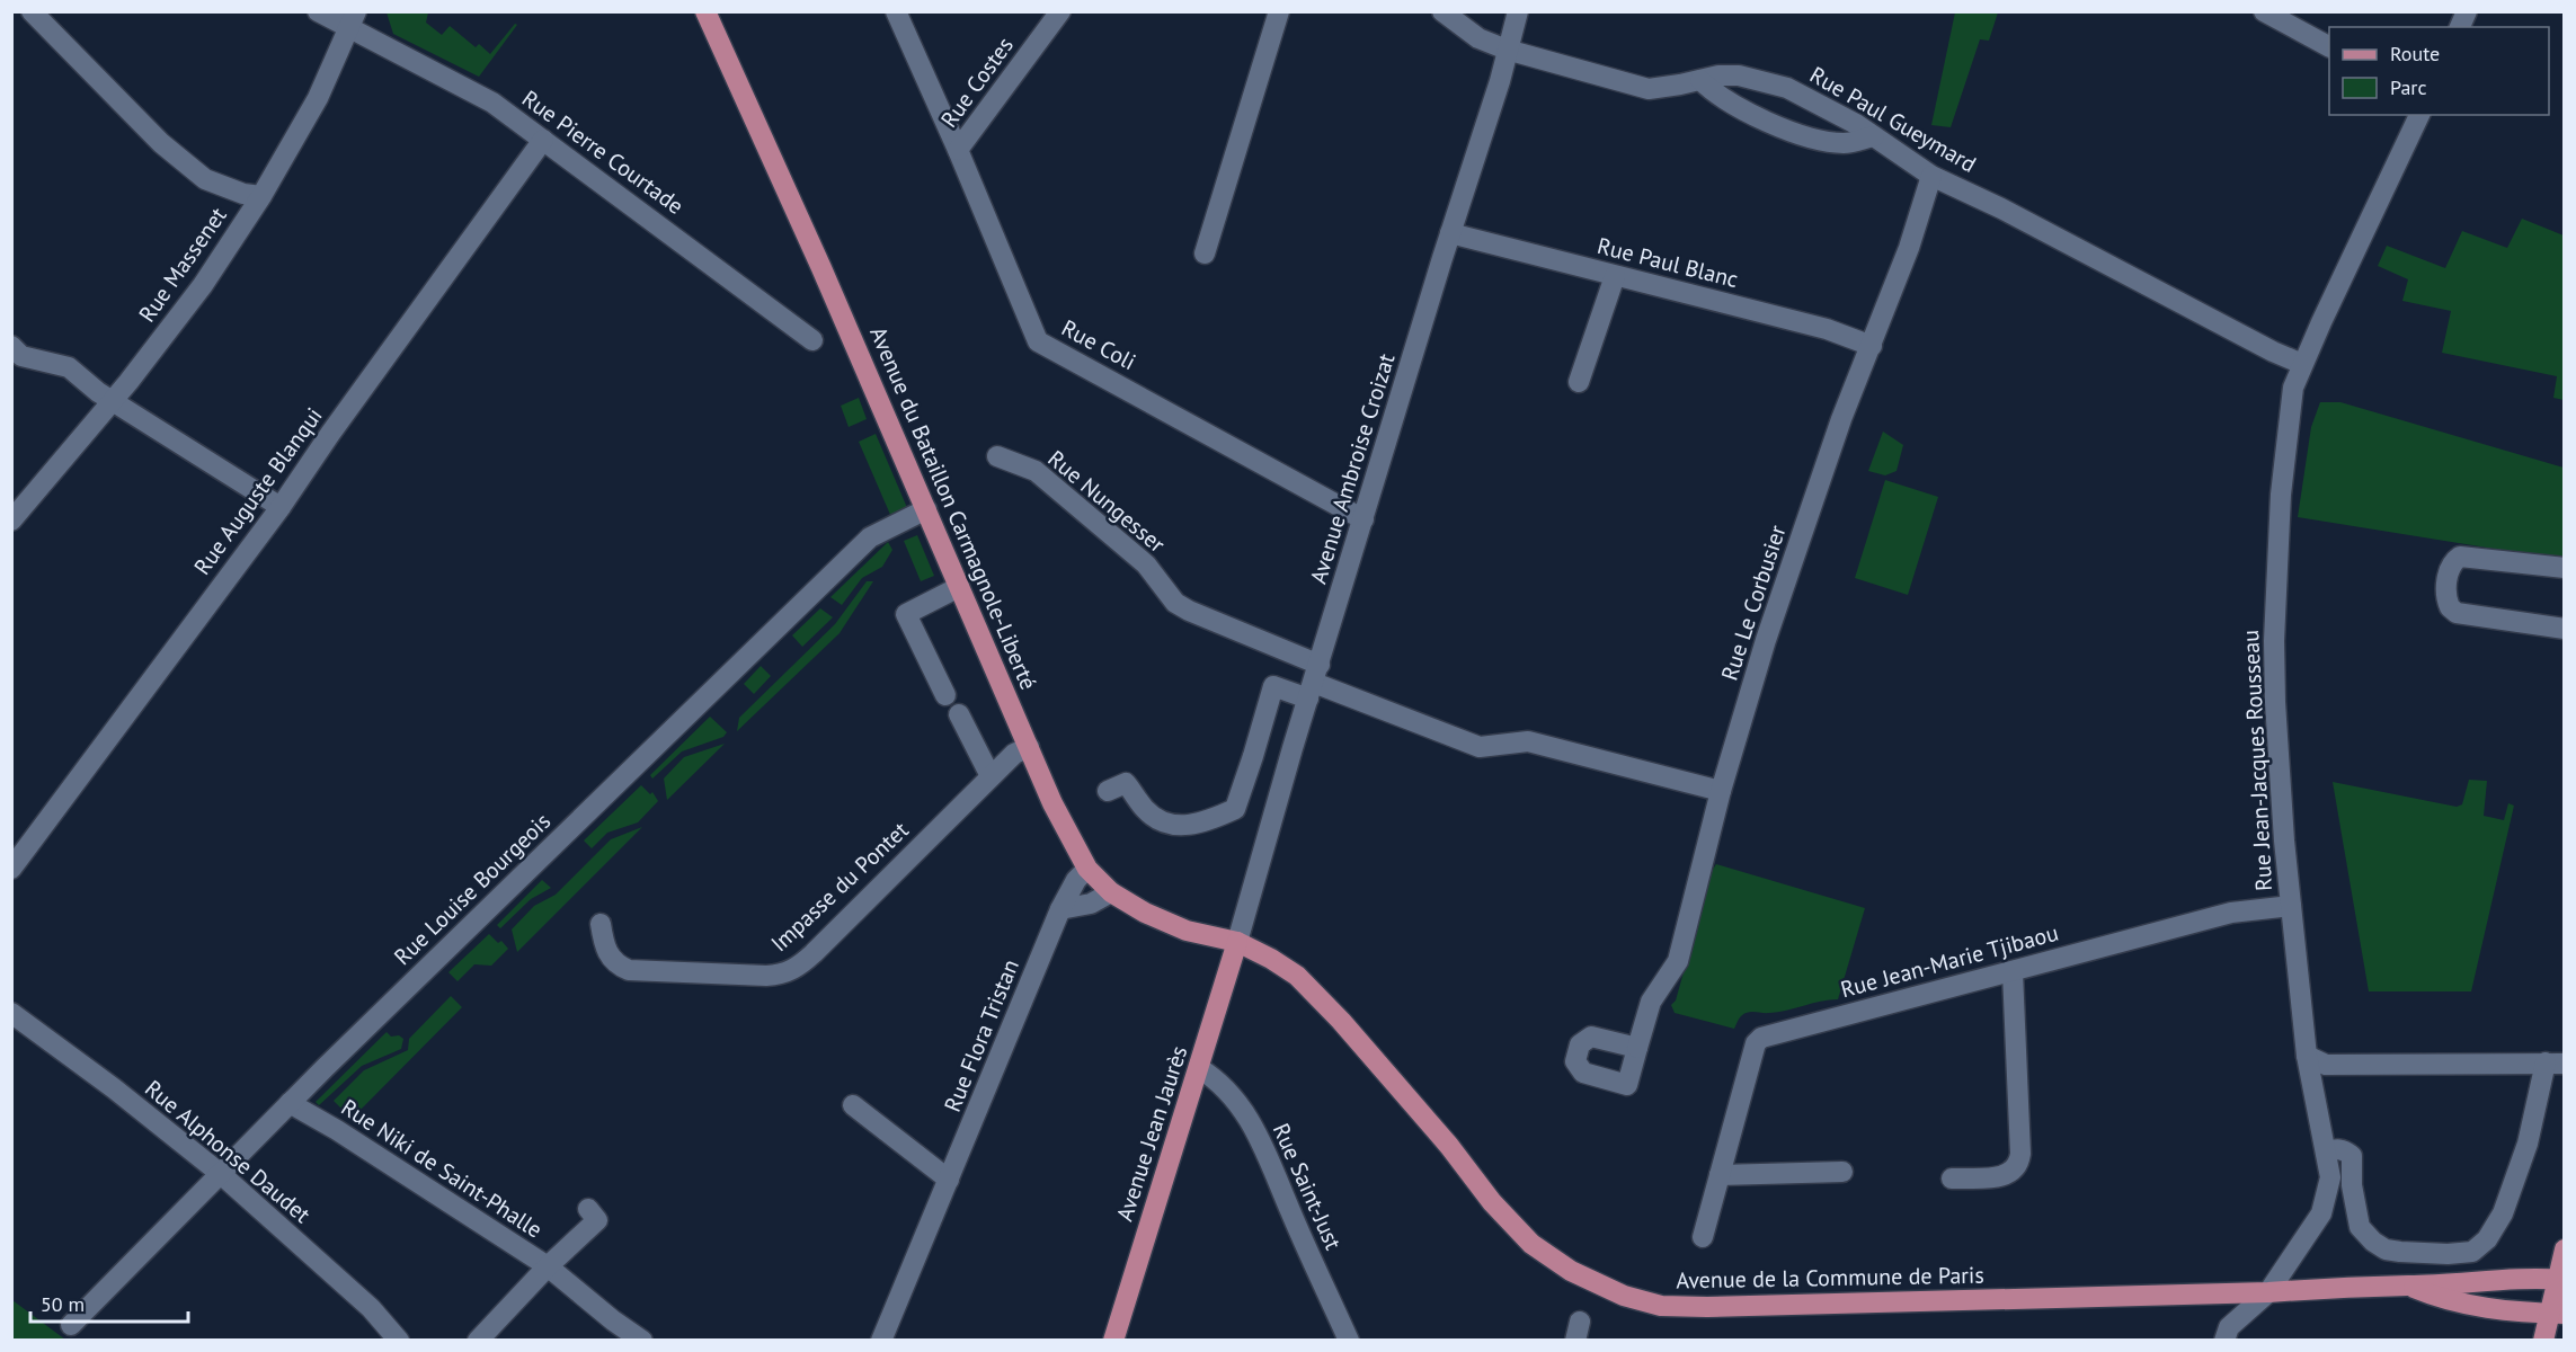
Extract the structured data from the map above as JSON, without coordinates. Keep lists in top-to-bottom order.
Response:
{
  "streets": {
    "main road": ["Avenue du Bataillon Carmagnole-Liberté", "Avenue Jean Jaurès", "Avenue de la Commune de Paris"],
    "street": [
      "Rue Costes",
      "Rue Paul Gueymard",
      "Rue Pierre Courtade",
      "Rue Paul Blanc",
      "Rue Massenet",
      "Rue Coli",
      "Avenue Ambroise Croizat",
      "Rue Auguste Blanqui",
      "Rue Nungesser",
      "Rue Le Corbusier",
      "Rue Jean-Jacques Rousseau",
      "Impasse du Pontet",
      "Rue Louise Bourgeois",
      "Rue Jean-Marie Tjibaou",
      "Rue Flora Tristan",
      "Rue Alphonse Daudet",
      "Rue Niki de Saint-Phalle",
      "Rue Saint-Just"
    ]
  },
  "crossings": [
    ["Rue Costes", "Rue Coli"],
    ["Rue Paul Gueymard", "Avenue Ambroise Croizat"],
    ["Rue Paul Gueymard", "Rue Le Corbusier"],
    ["Rue Paul Gueymard", "Rue Jean-Jacques Rousseau"],
    ["Rue Pierre Courtade", "Rue Massenet"],
    ["Rue Pierre Courtade", "Rue Auguste Blanqui"],
    ["Rue Paul Blanc", "Avenue Ambroise Croizat"],
    ["Rue Paul Blanc", "Rue Le Corbusier"],
    ["Rue Coli", "Avenue Ambroise Croizat"],
    ["Avenue Ambroise Croizat", "Rue Nungesser"],
    ["Avenue Ambroise Croizat", "Avenue du Bataillon Carmagnole-Liberté"],
    ["Avenue Ambroise Croizat", "Avenue Jean Jaurès"],
    ["Avenue Ambroise Croizat", "Avenue de la Commune de Paris"],
    ["Avenue du Bataillon Carmagnole-Liberté", "Impasse du Pontet"],
    ["Avenue du Bataillon Carmagnole-Liberté", "Rue Louise Bourgeois"],
    ["Avenue du Bataillon Carmagnole-Liberté", "Rue Flora Tristan"],
    ["Avenue du Bataillon Carmagnole-Liberté", "Avenue Jean Jaurès"],
    ["Avenue du Bataillon Carmagnole-Liberté", "Avenue de la Commune de Paris"],
    ["Rue Jean-Jacques Rousseau", "Rue Jean-Marie Tjibaou"],
    ["Rue Jean-Jacques Rousseau", "Avenue de la Commune de Paris"],
    ["Rue Louise Bourgeois", "Rue Alphonse Daudet"],
    ["Rue Louise Bourgeois", "Rue Niki de Saint-Phalle"],
    ["Avenue Jean Jaurès", "Rue Saint-Just"],
    ["Avenue Jean Jaurès", "Avenue de la Commune de Paris"]
  ],
  "legend": ["Route", "Parc"],
  "scale_bar": "50 m"
}
